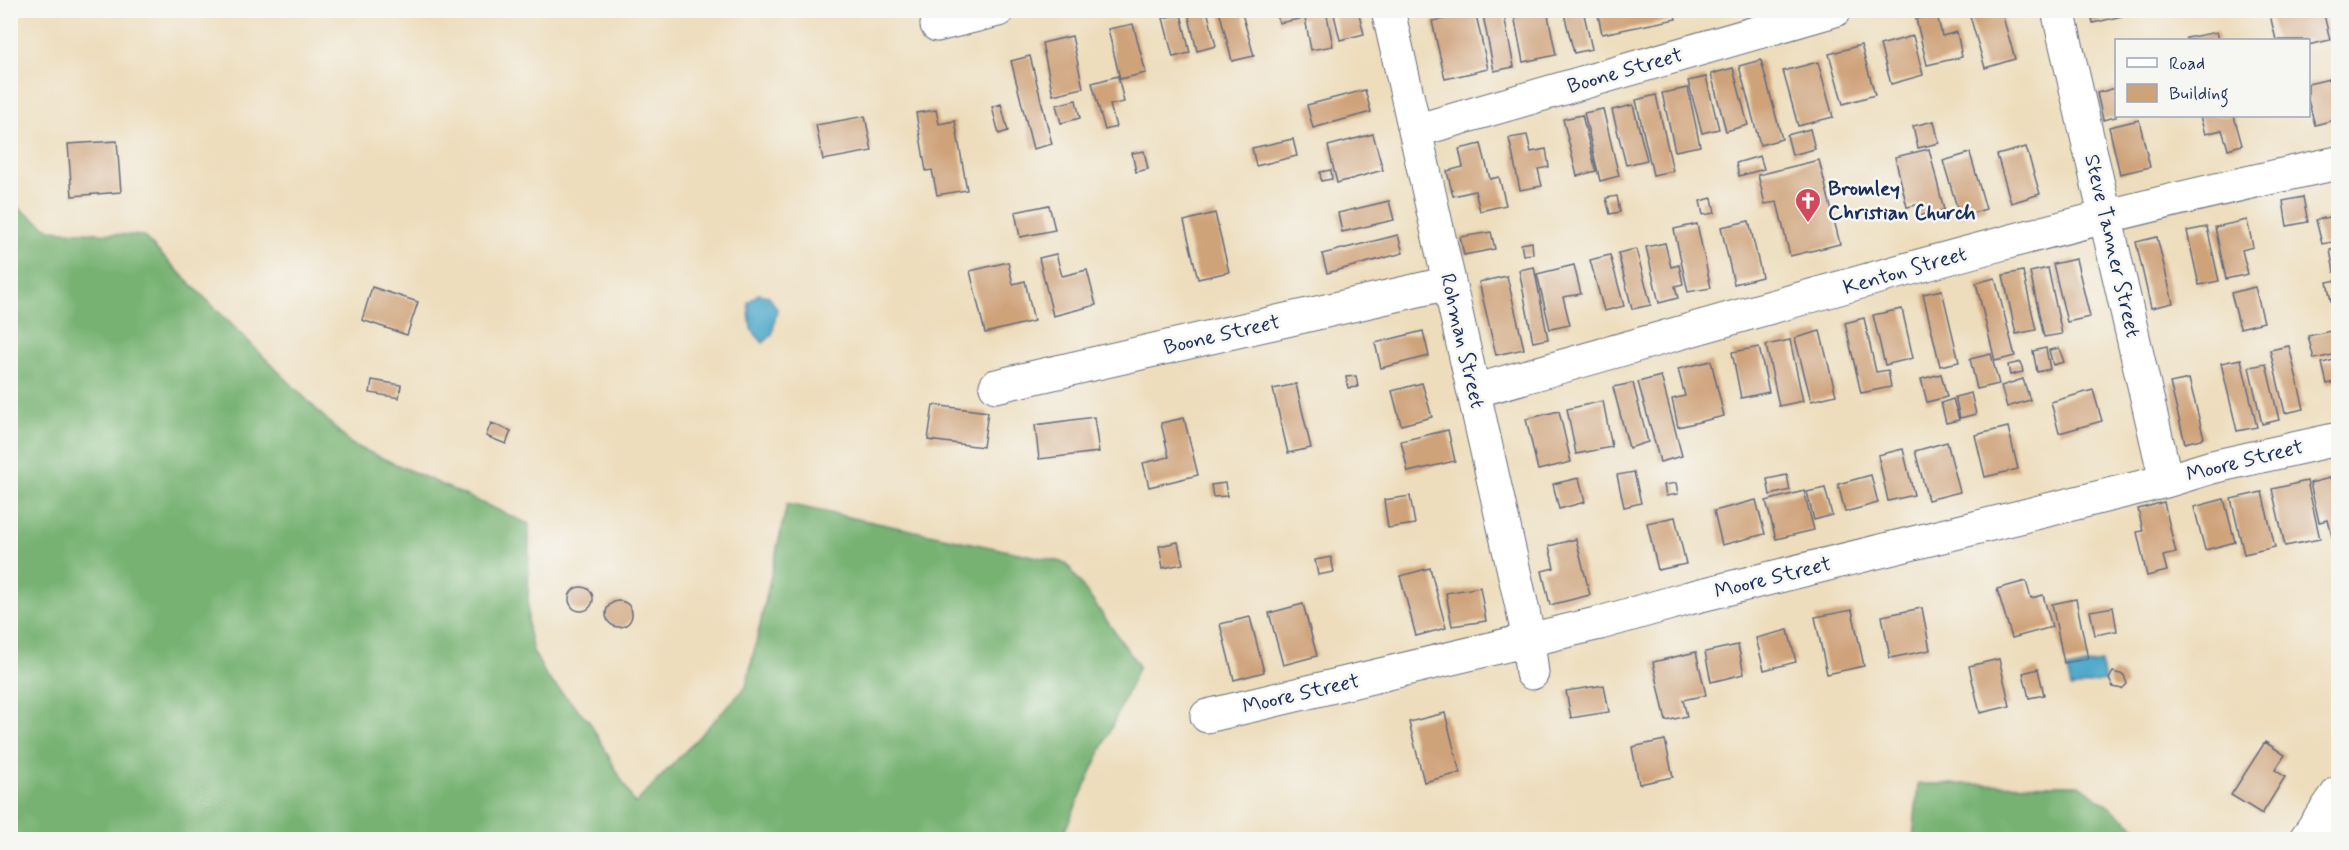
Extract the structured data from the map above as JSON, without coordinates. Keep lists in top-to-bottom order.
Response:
{
  "streets": {
    "street": [
      "Boone Street",
      "Steve Tanner Street",
      "Kenton Street",
      "Rohman Street",
      "Moore Street"
    ]
  },
  "crossings": [
    ["Boone Street", "Rohman Street"],
    ["Steve Tanner Street", "Kenton Street"],
    ["Steve Tanner Street", "Moore Street"],
    ["Kenton Street", "Rohman Street"],
    ["Rohman Street", "Moore Street"]
  ],
  "places": {
    "church": ["Bromley Christian Church"]
  },
  "legend": ["Road", "Building"]
}
